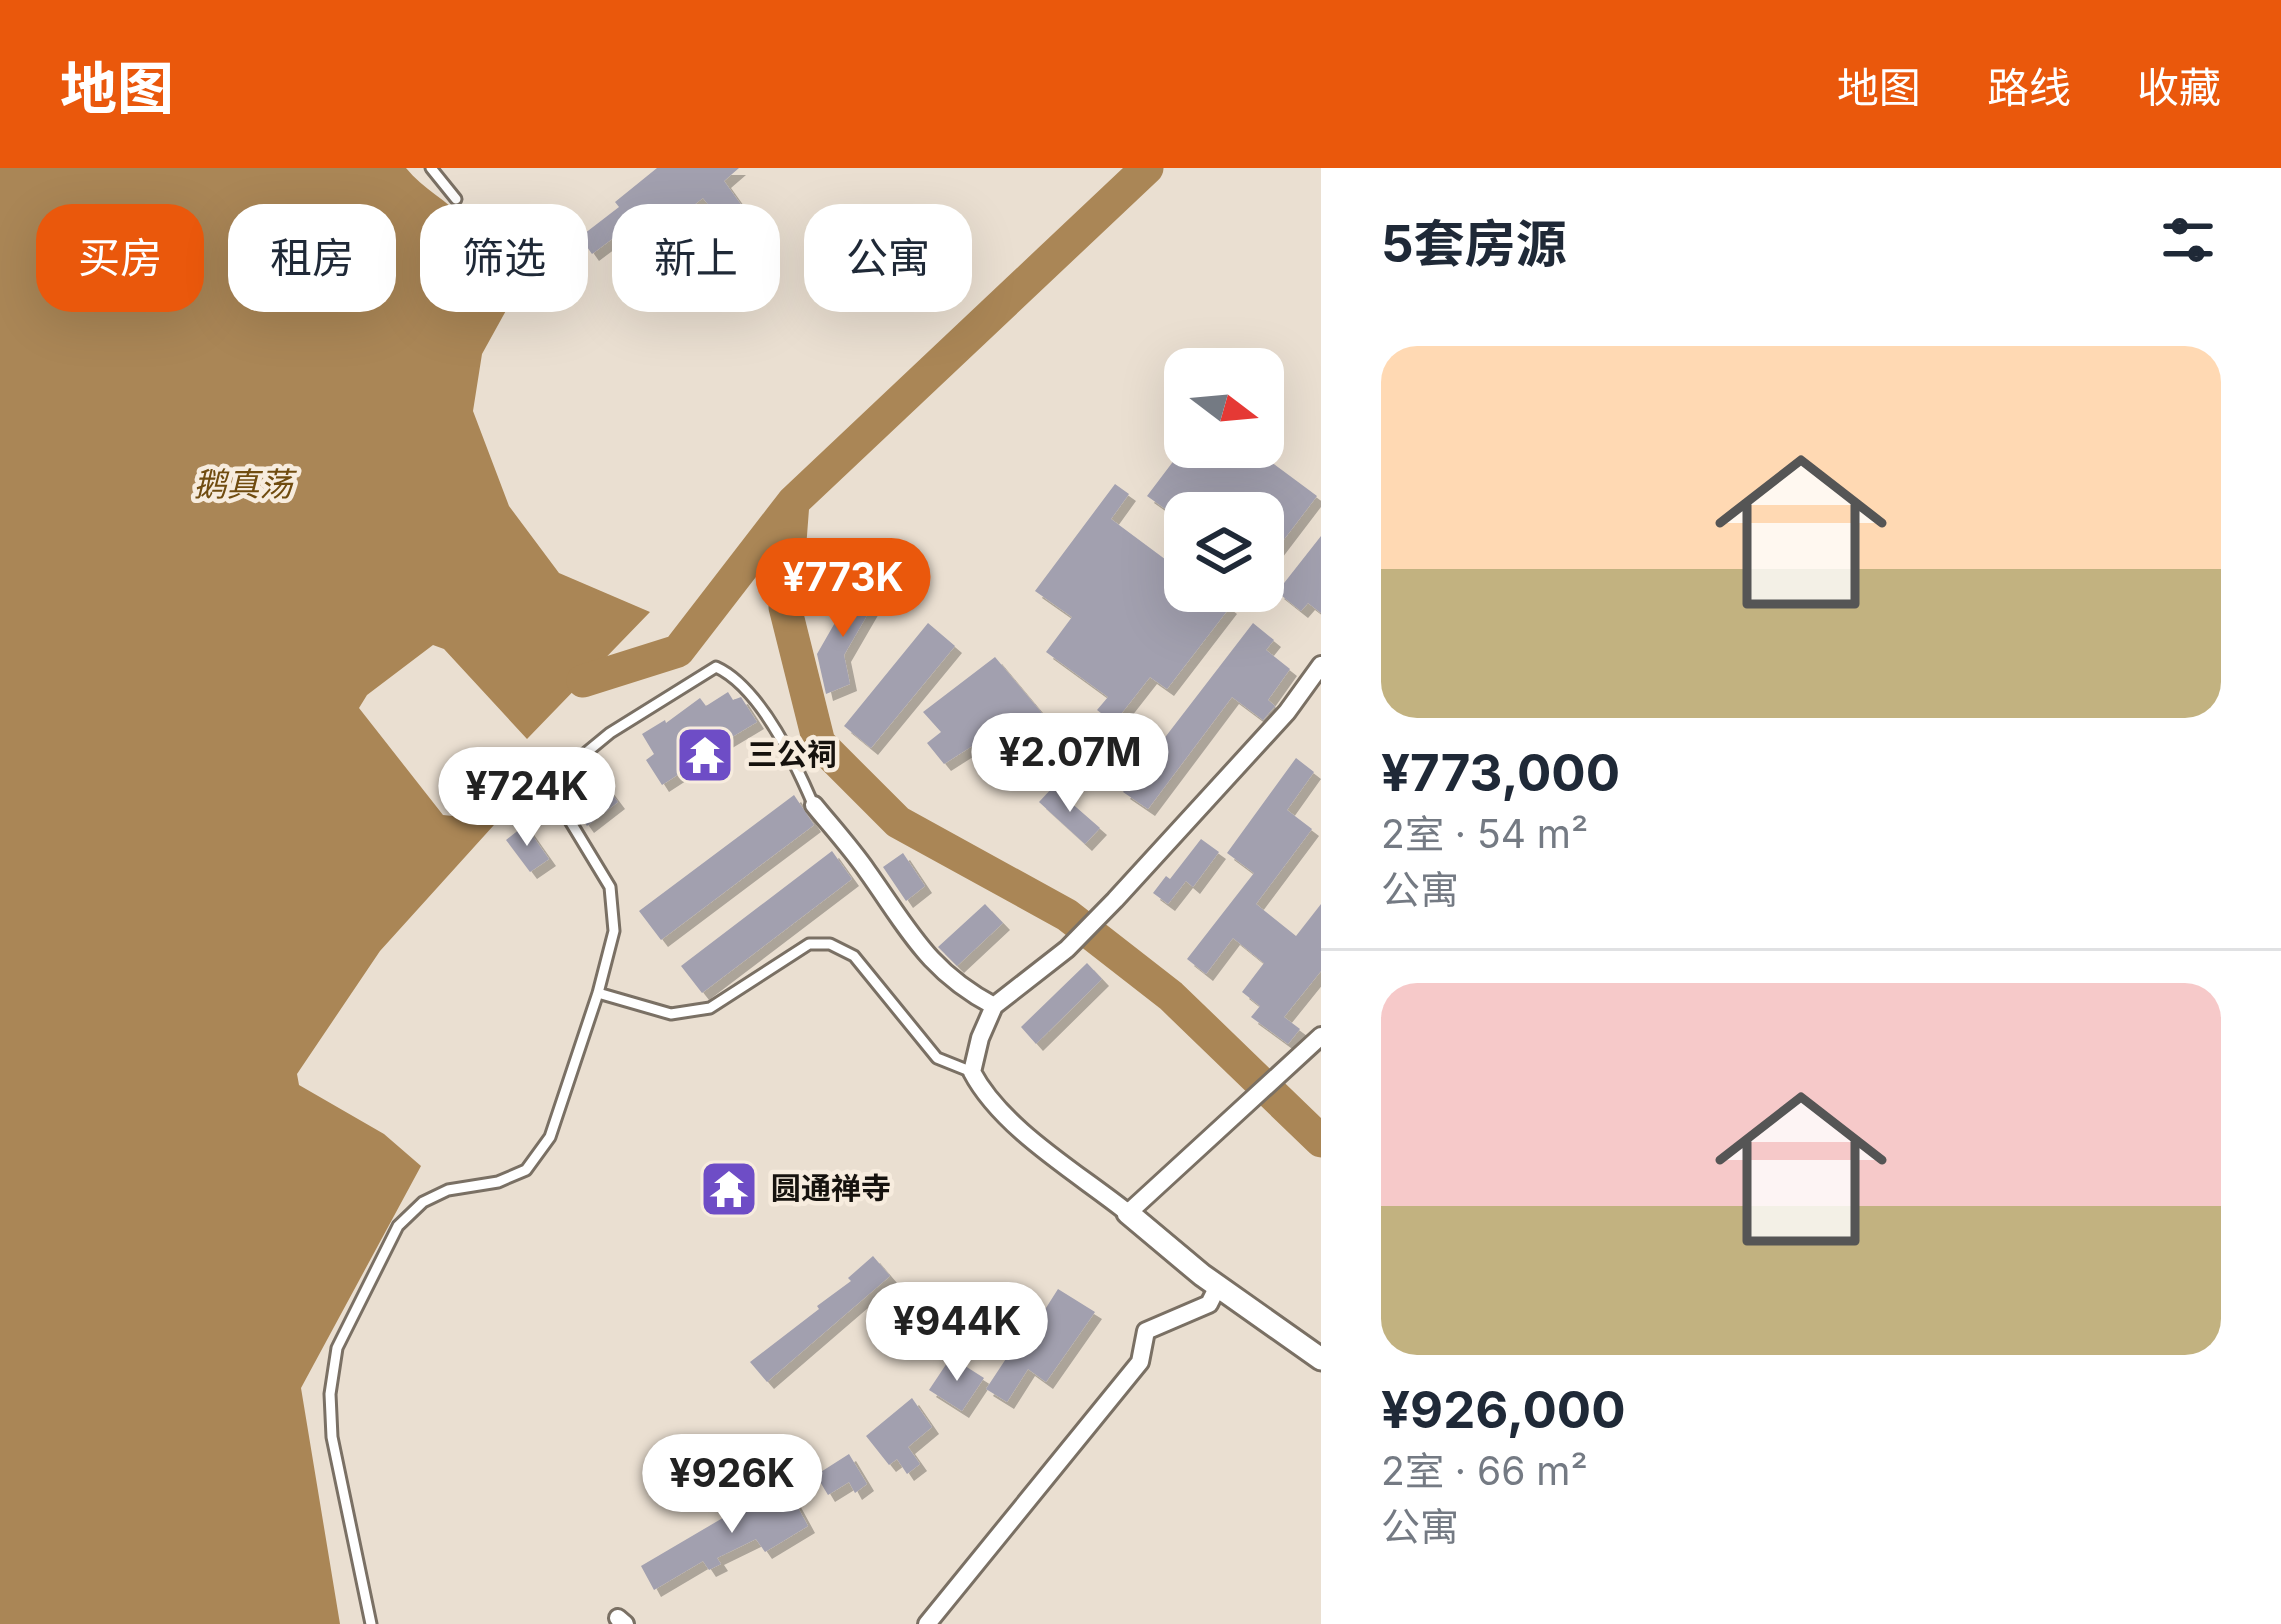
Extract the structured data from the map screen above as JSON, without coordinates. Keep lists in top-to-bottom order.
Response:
{
  "water": ["鹅真荡"],
  "places": {
    "temple": ["三公祠", "圆通禅寺"]
  },
  "north": "right",
  "page": {
    "header": "地图",
    "nav": ["地图", "路线", "收藏"],
    "heading": "5套房源",
    "chip": [
      "买房",
      "租房",
      "筛选",
      "新上",
      "公寓"
    ],
    "list": [
      {
        "name": "¥773,000",
        "note": "2室 · 54 m² · 公寓"
      },
      {
        "name": "¥926,000",
        "note": "2室 · 66 m² · 公寓"
      }
    ],
    "price": [
      "¥773K",
      "¥2.07M",
      "¥724K",
      "¥944K",
      "¥926K"
    ]
  }
}
